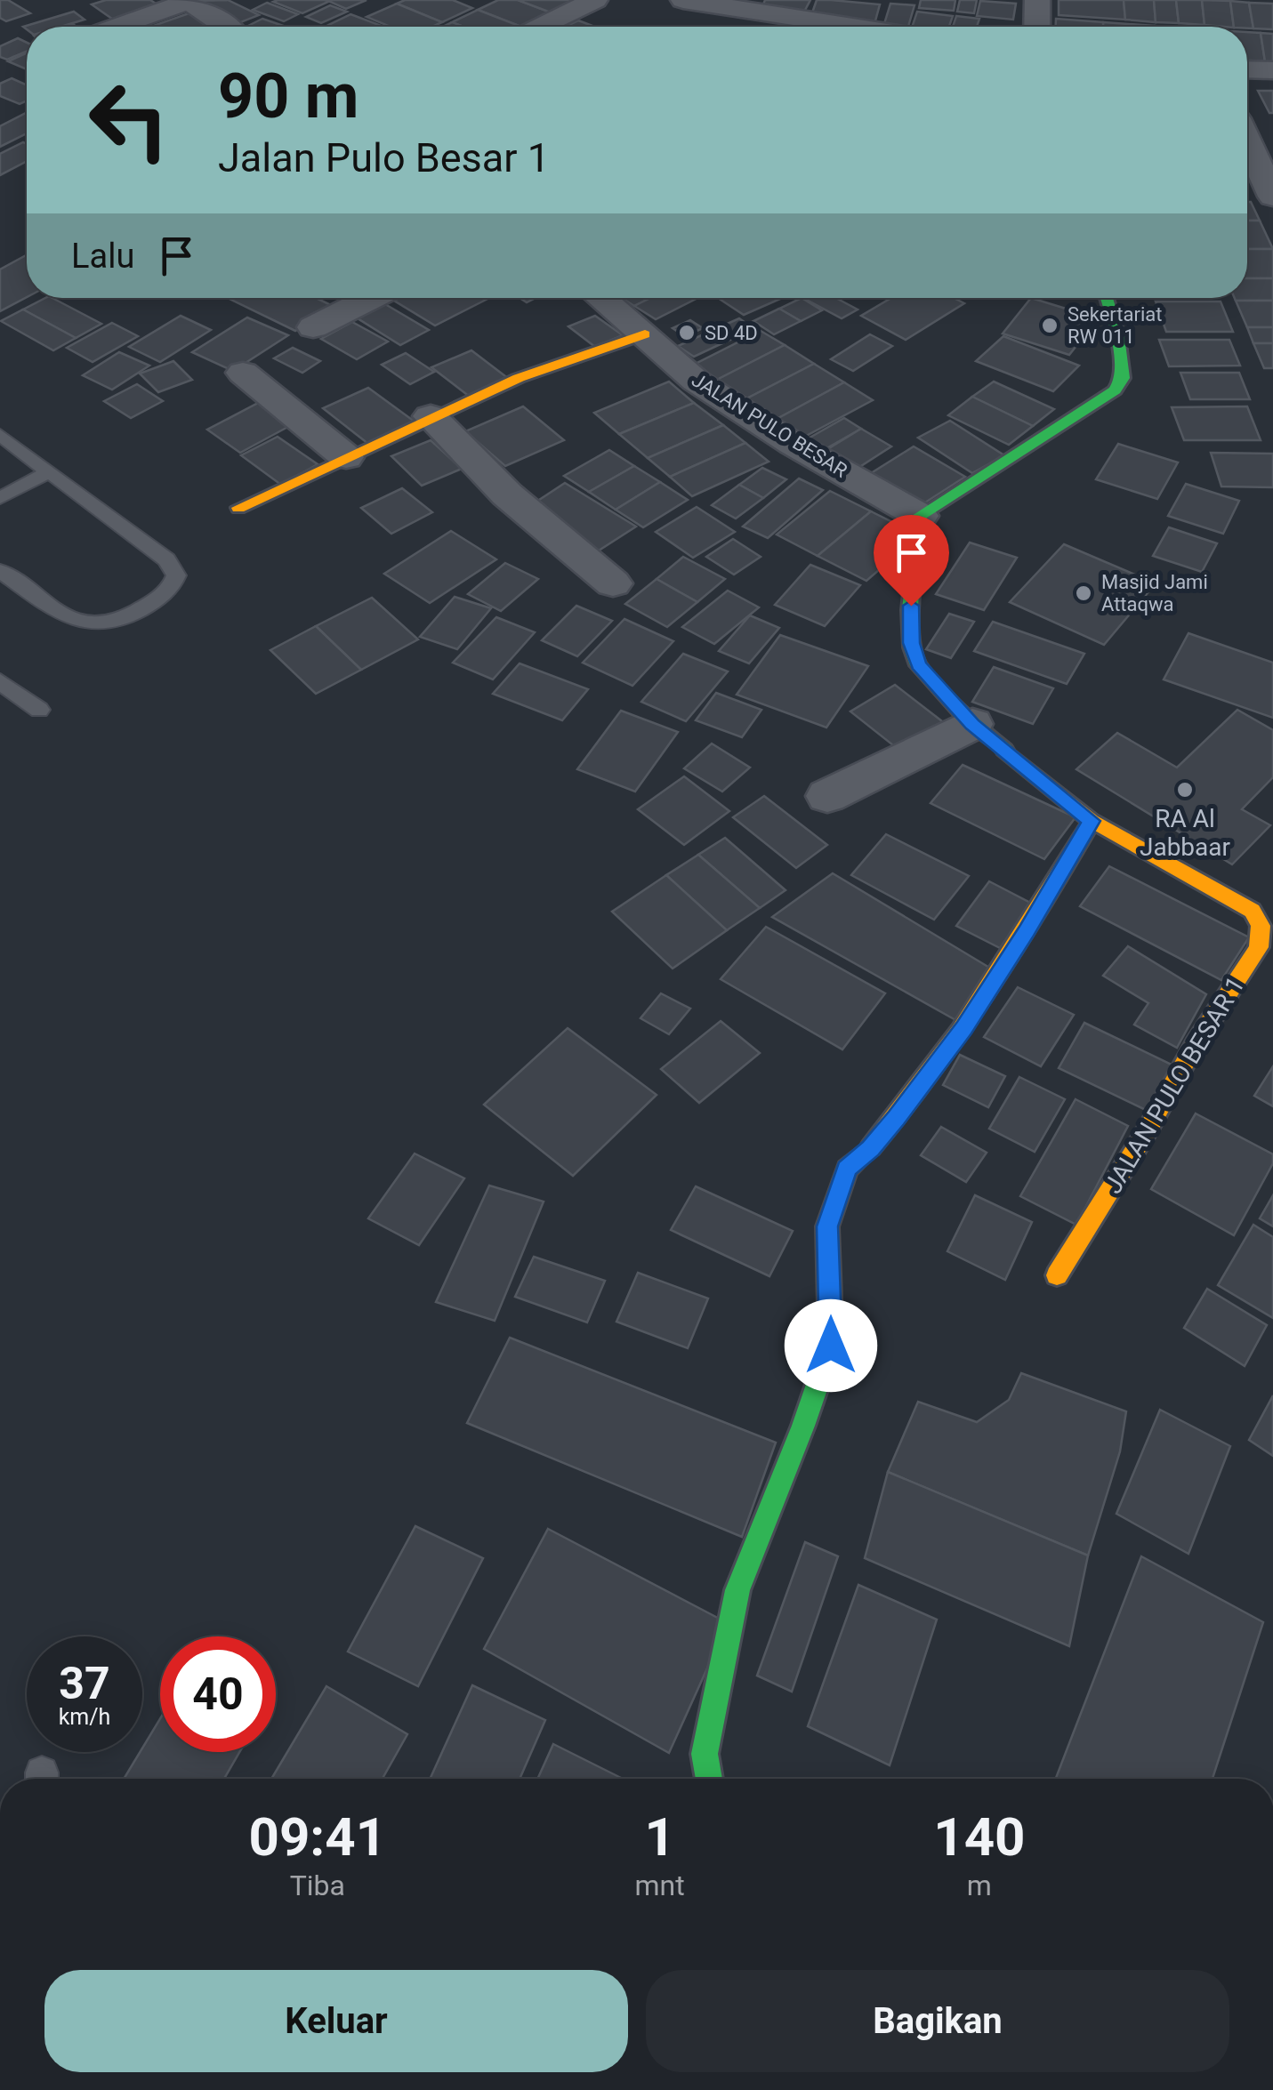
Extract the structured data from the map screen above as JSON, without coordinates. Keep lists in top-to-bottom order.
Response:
{
  "streets": {
    "street": ["JALAN PULO BESAR", "JALAN PULO BESAR 1"]
  },
  "crossings": [
    ["JALAN PULO BESAR", "JALAN PULO BESAR 1"]
  ],
  "places": [
    "Sekertariat RW 011",
    "SD 4D",
    "Masjid Jami Attaqwa",
    "RA Al Jabbaar"
  ],
  "page": {
    "turn": ["90 m", "Jalan Pulo Besar 1"],
    "then": "Lalu",
    "speed": "37 km/h",
    "limit": "40",
    "eta": [
      "09:41",
      "Tiba",
      "1",
      "mnt",
      "140",
      "m"
    ],
    "buttons": ["Keluar", "Bagikan"]
  }
}
